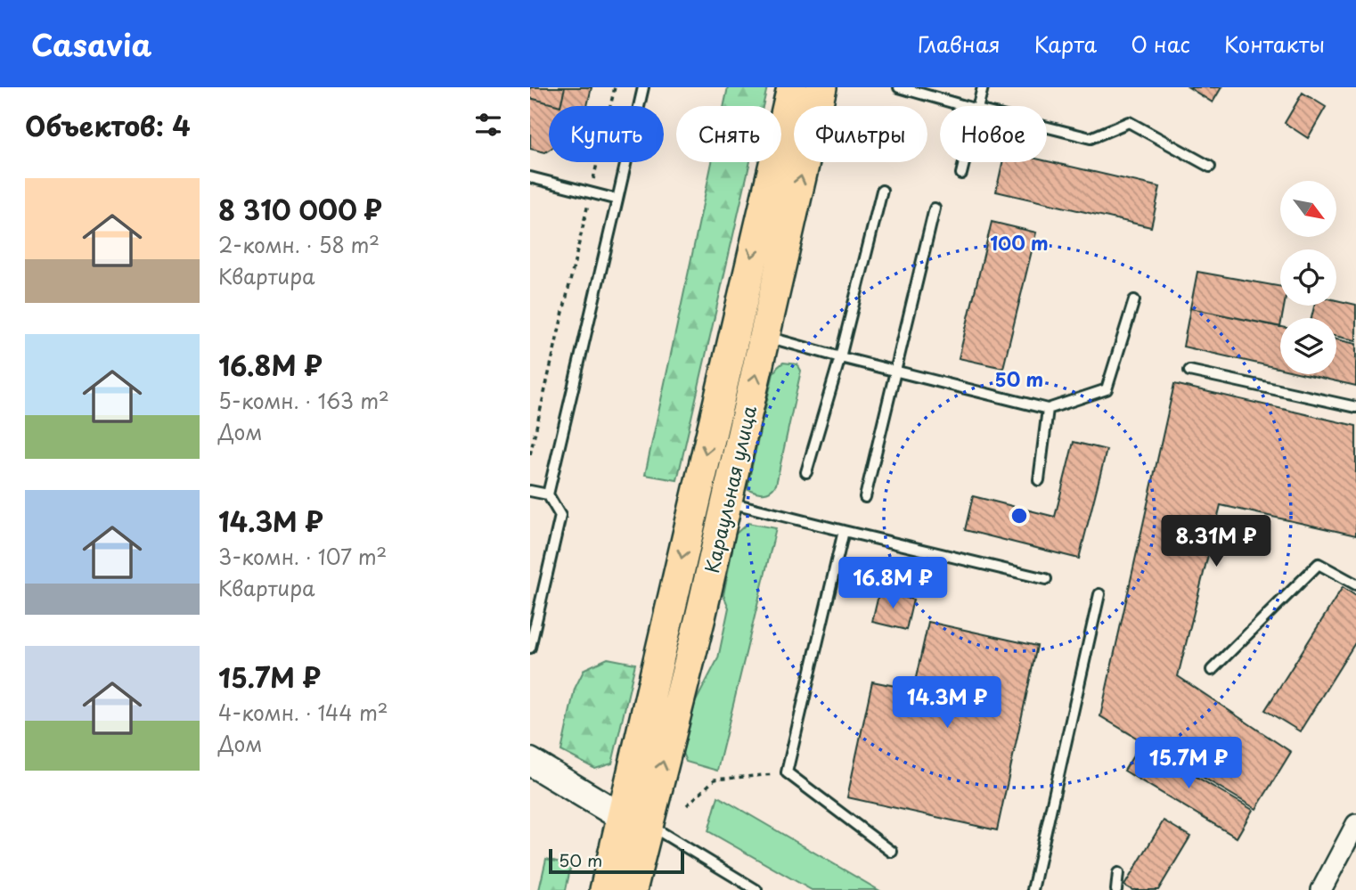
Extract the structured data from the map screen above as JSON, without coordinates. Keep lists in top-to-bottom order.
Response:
{
  "streets": {
    "main road": ["Караульная улица"]
  },
  "scale_bar": "50 m",
  "north": "bottom right",
  "page": {
    "header": "Casavia",
    "nav": [
      "Главная",
      "Карта",
      "О нас",
      "Контакты"
    ],
    "heading": "Объектов: 4",
    "chip": [
      "Купить",
      "Снять",
      "Фильтры",
      "Новое"
    ],
    "list": [
      {
        "name": "8 310 000 ₽",
        "note": "2-комн. · 58 m² · Квартира"
      },
      {
        "name": "16.8M ₽",
        "note": "5-комн. · 163 m² · Дом"
      },
      {
        "name": "14.3M ₽",
        "note": "3-комн. · 107 m² · Квартира"
      },
      {
        "name": "15.7M ₽",
        "note": "4-комн. · 144 m² · Дом"
      }
    ],
    "price": [
      "8.31M ₽",
      "16.8M ₽",
      "14.3M ₽",
      "15.7M ₽"
    ],
    "scale": "50 m"
  },
  "rings": ["100 m", "50 m"]
}
